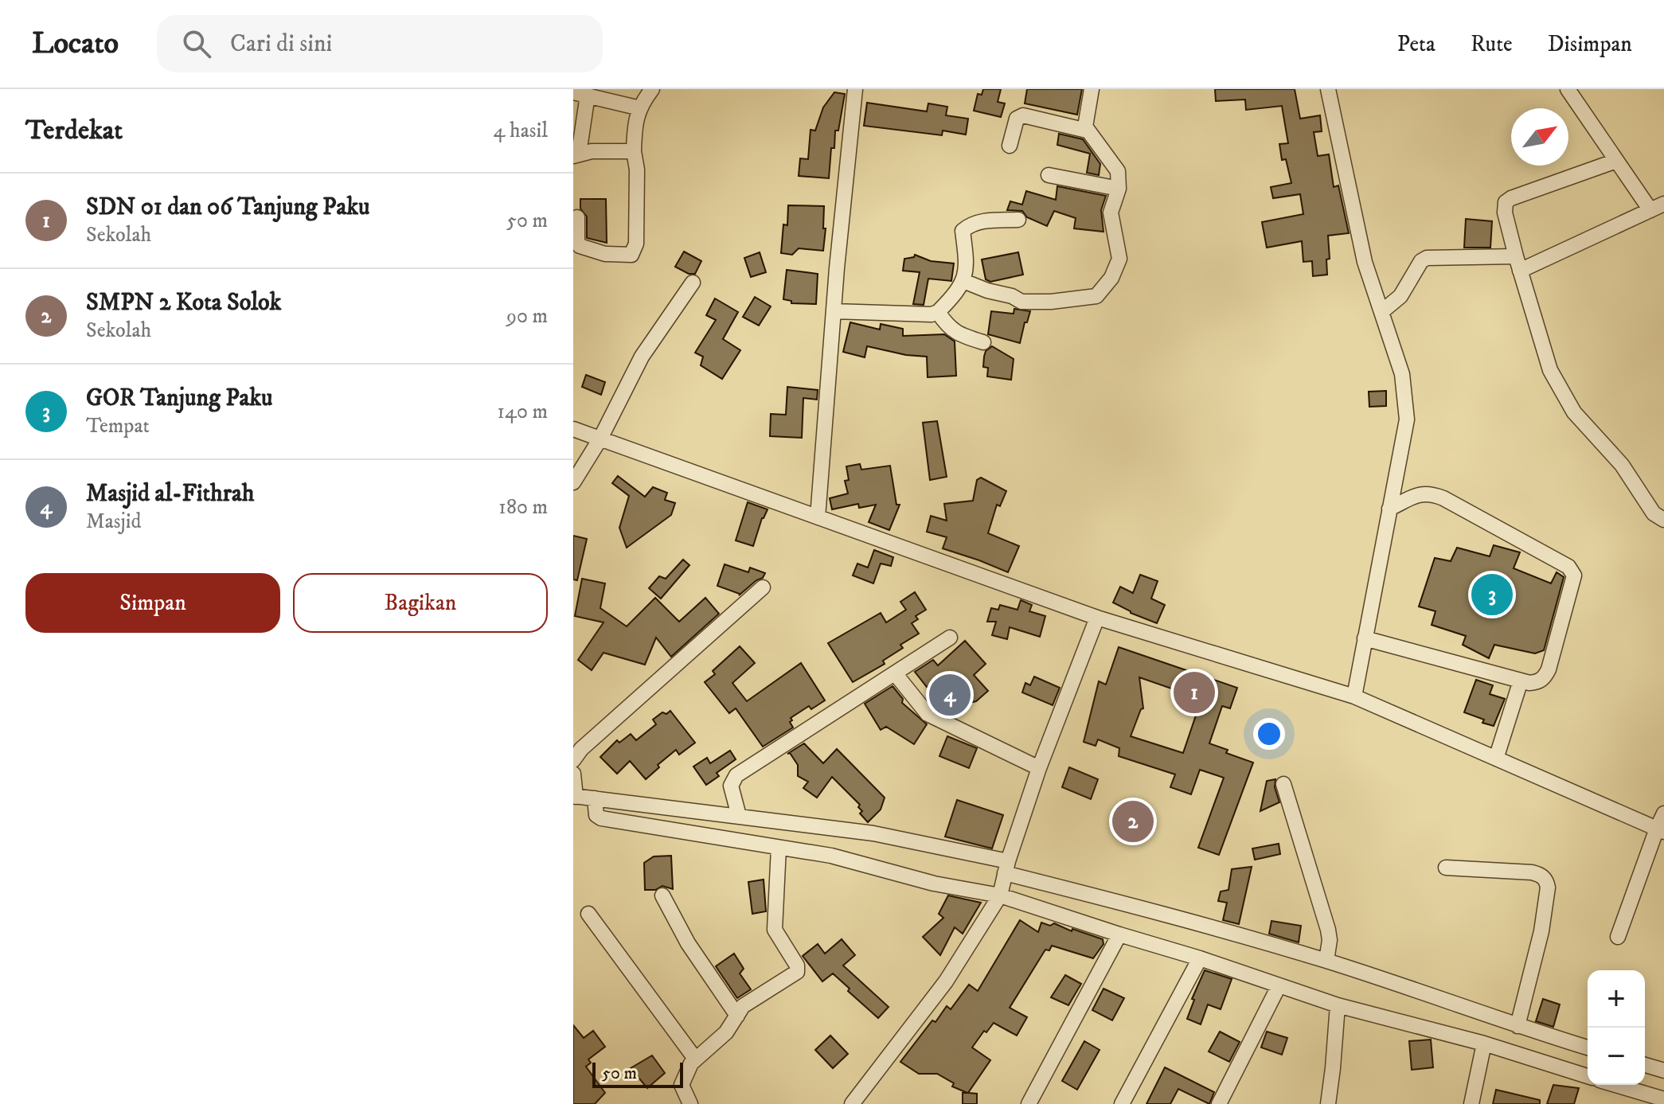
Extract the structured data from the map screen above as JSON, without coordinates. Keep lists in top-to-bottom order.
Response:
{
  "scale_bar": "50 m",
  "north": "top right",
  "page": {
    "header": "Locato",
    "search": "Cari di sini",
    "nav": ["Peta", "Rute", "Disimpan"],
    "heading": ["Terdekat", "4 hasil"],
    "list": [
      {
        "mark": "1",
        "name": "SDN 01 dan 06 Tanjung Paku",
        "note": "Sekolah",
        "value": "50 m"
      },
      {
        "mark": "2",
        "name": "SMPN 2 Kota Solok",
        "note": "Sekolah",
        "value": "90 m"
      },
      {
        "mark": "3",
        "name": "GOR Tanjung Paku",
        "note": "Tempat",
        "value": "140 m"
      },
      {
        "mark": "4",
        "name": "Masjid al-Fithrah",
        "note": "Masjid",
        "value": "180 m"
      }
    ],
    "buttons": ["Simpan", "Bagikan"],
    "pins": [
      "3",
      "1",
      "4",
      "2"
    ],
    "map_buttons": ["+", "−"],
    "scale": "50 m"
  }
}
